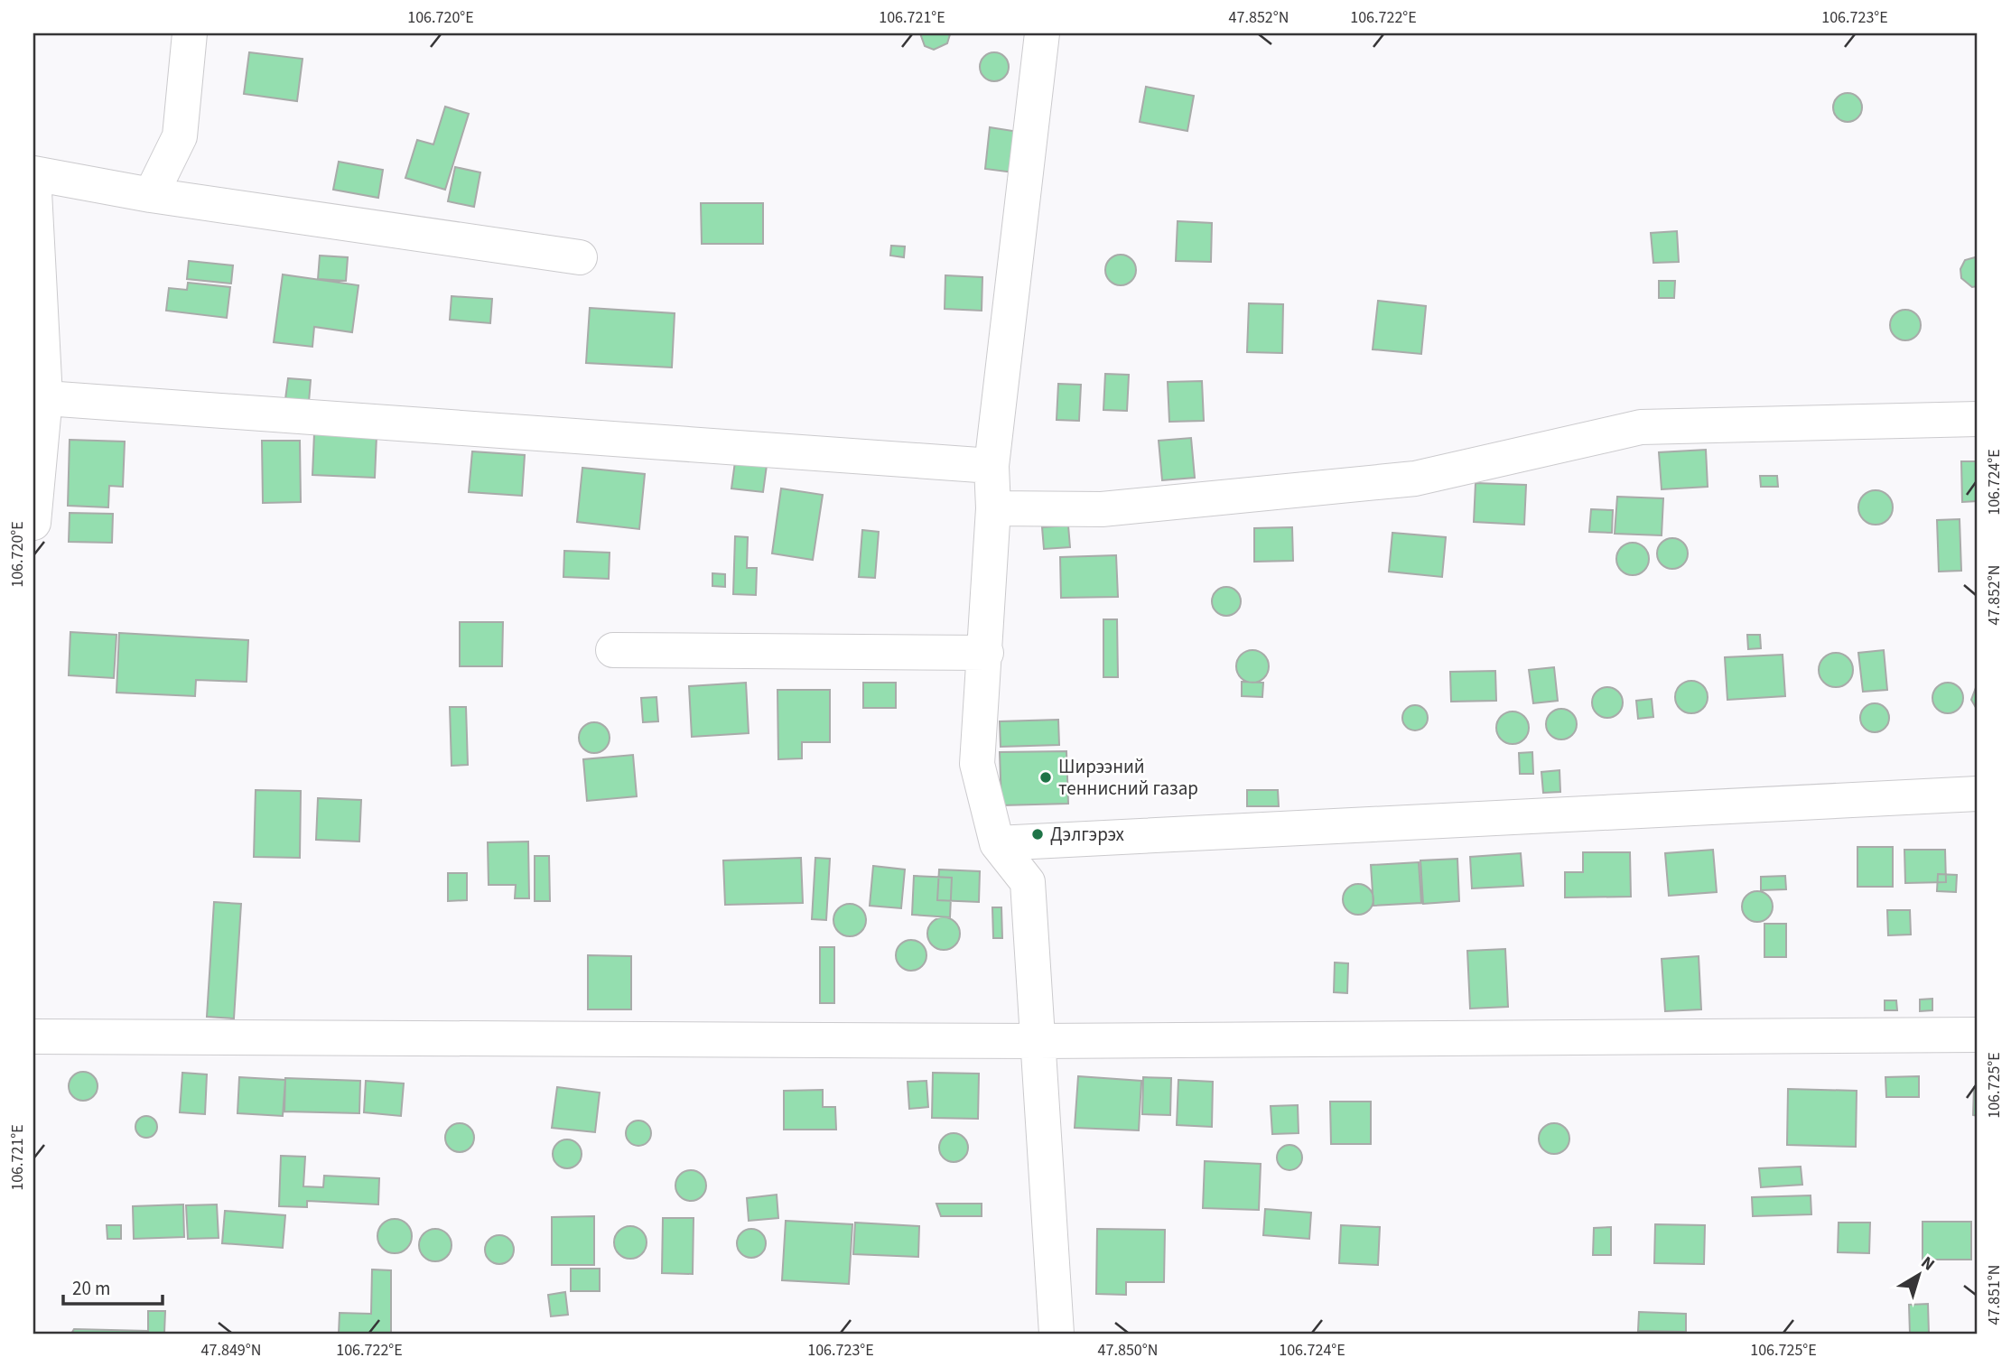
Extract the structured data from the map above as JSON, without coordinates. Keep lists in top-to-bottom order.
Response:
{
  "places": ["Ширээний теннисний газар", "Дэлгэрэх"],
  "scale_bar": "20 m",
  "north": "top right",
  "coordinates": [
    "106.720°E",
    "106.721°E",
    "47.852°N",
    "106.722°E",
    "106.723°E",
    "106.724°E",
    "106.725°E",
    "47.851°N",
    "47.849°N",
    "47.850°N"
  ]
}
